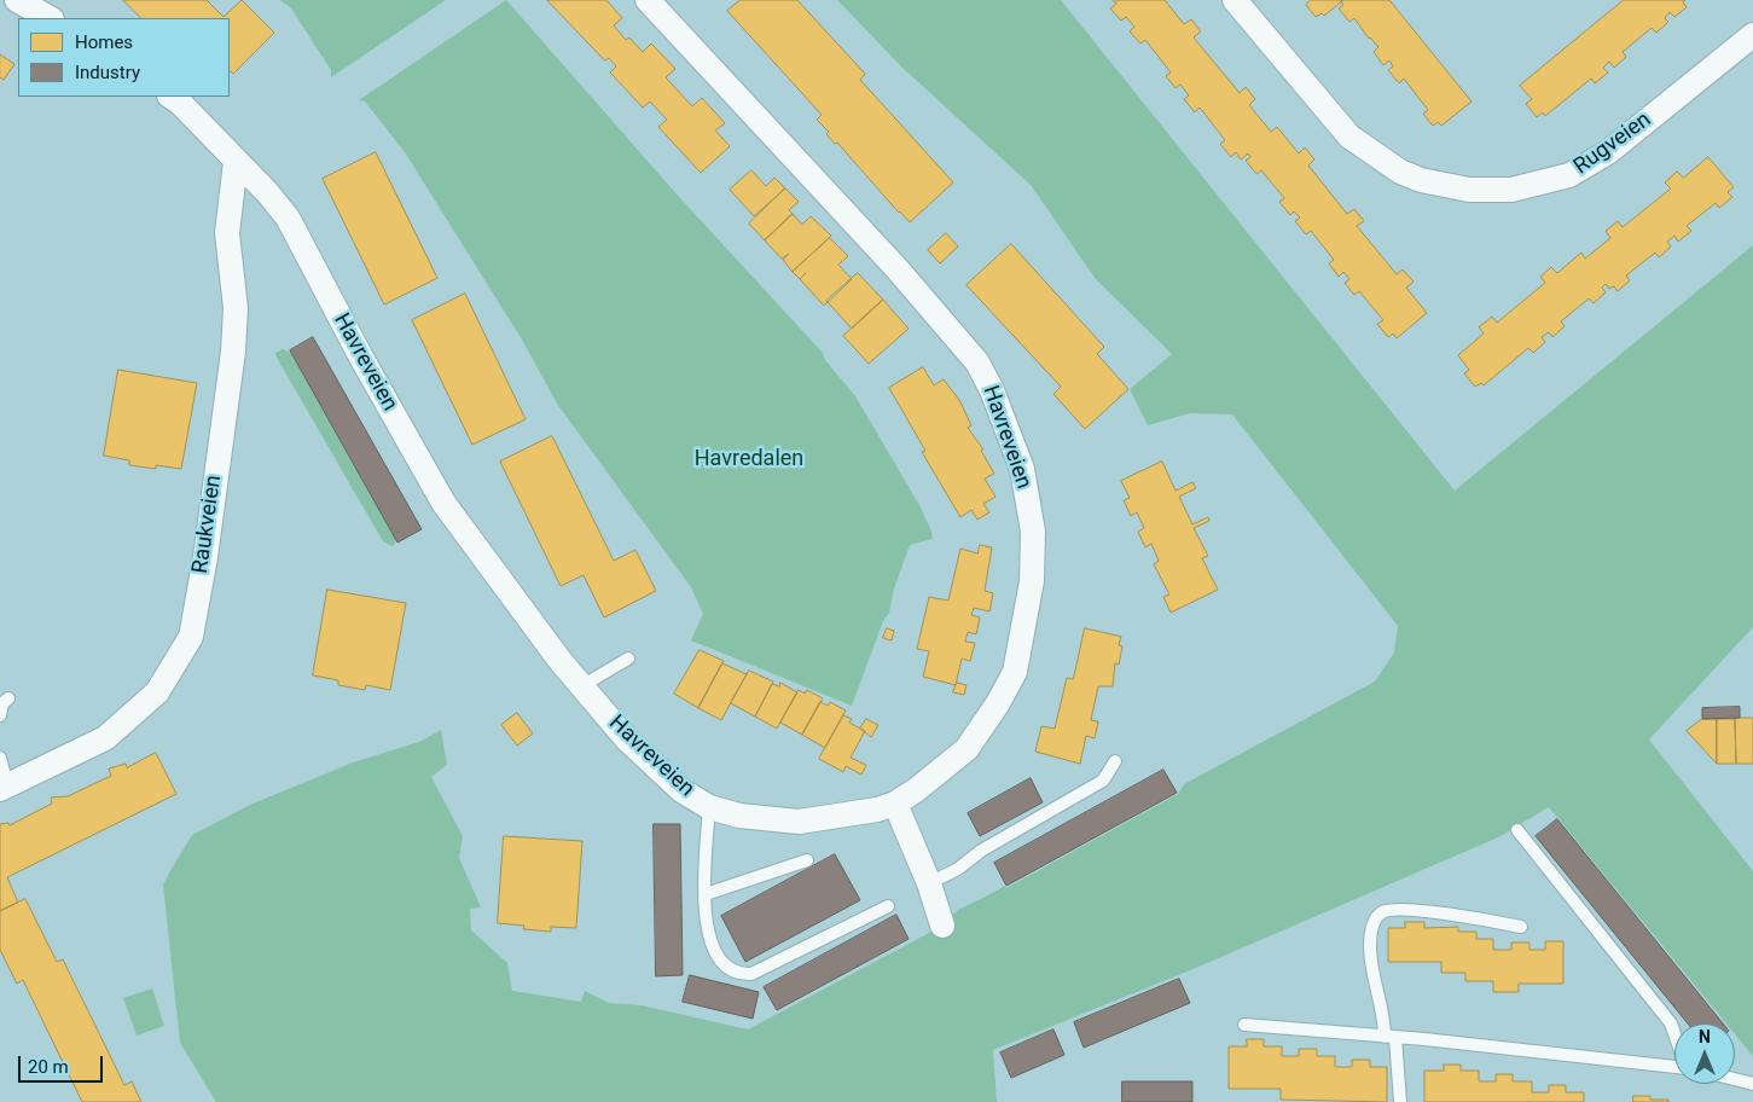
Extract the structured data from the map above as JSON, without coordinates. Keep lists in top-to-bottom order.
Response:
{
  "streets": {
    "street": ["Rugveien", "Havreveien", "Raukveien"]
  },
  "crossings": [
    ["Havreveien", "Raukveien"]
  ],
  "parks": ["Havredalen"],
  "legend": ["Homes", "Industry"],
  "scale_bar": "20 m",
  "north": "top"
}
